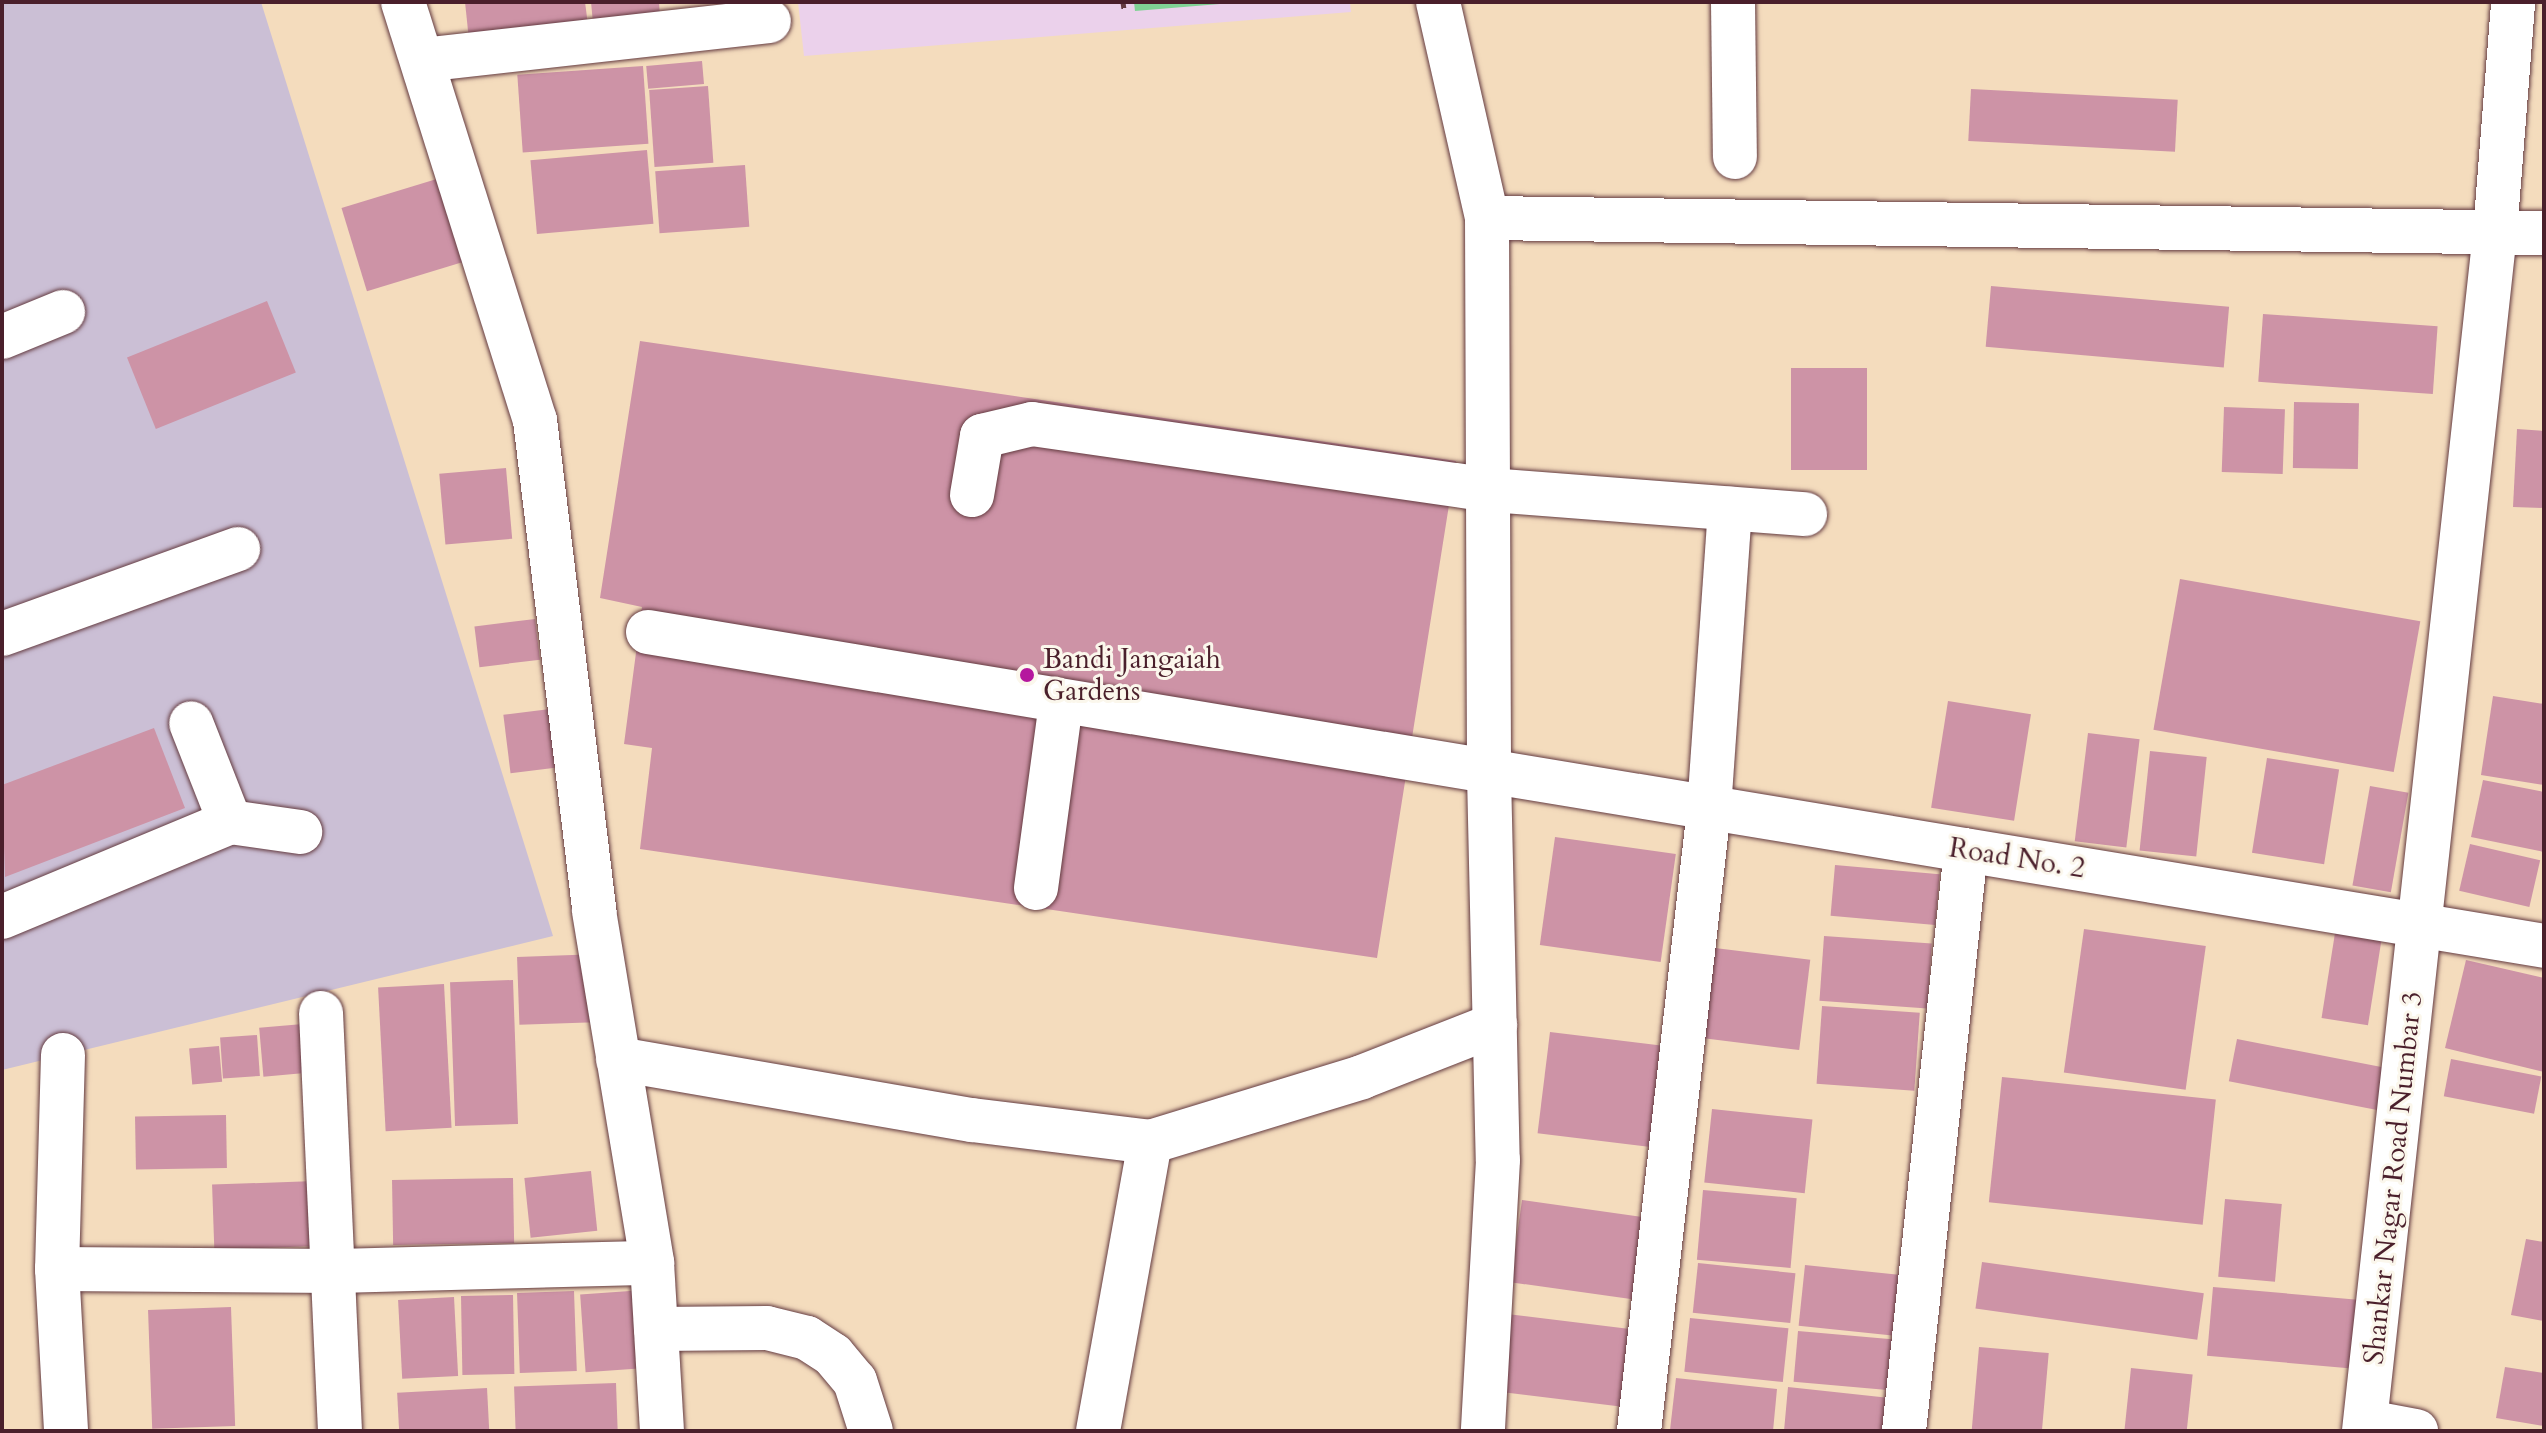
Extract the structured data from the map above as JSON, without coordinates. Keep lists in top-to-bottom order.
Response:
{
  "streets": {
    "street": ["Road No. 2", "Shankar Nagar Road Numbar 3"]
  },
  "crossings": [
    ["Road No. 2", "Shankar Nagar Road Numbar 3"]
  ],
  "places": ["Bandi Jangaiah Gardens"]
}
